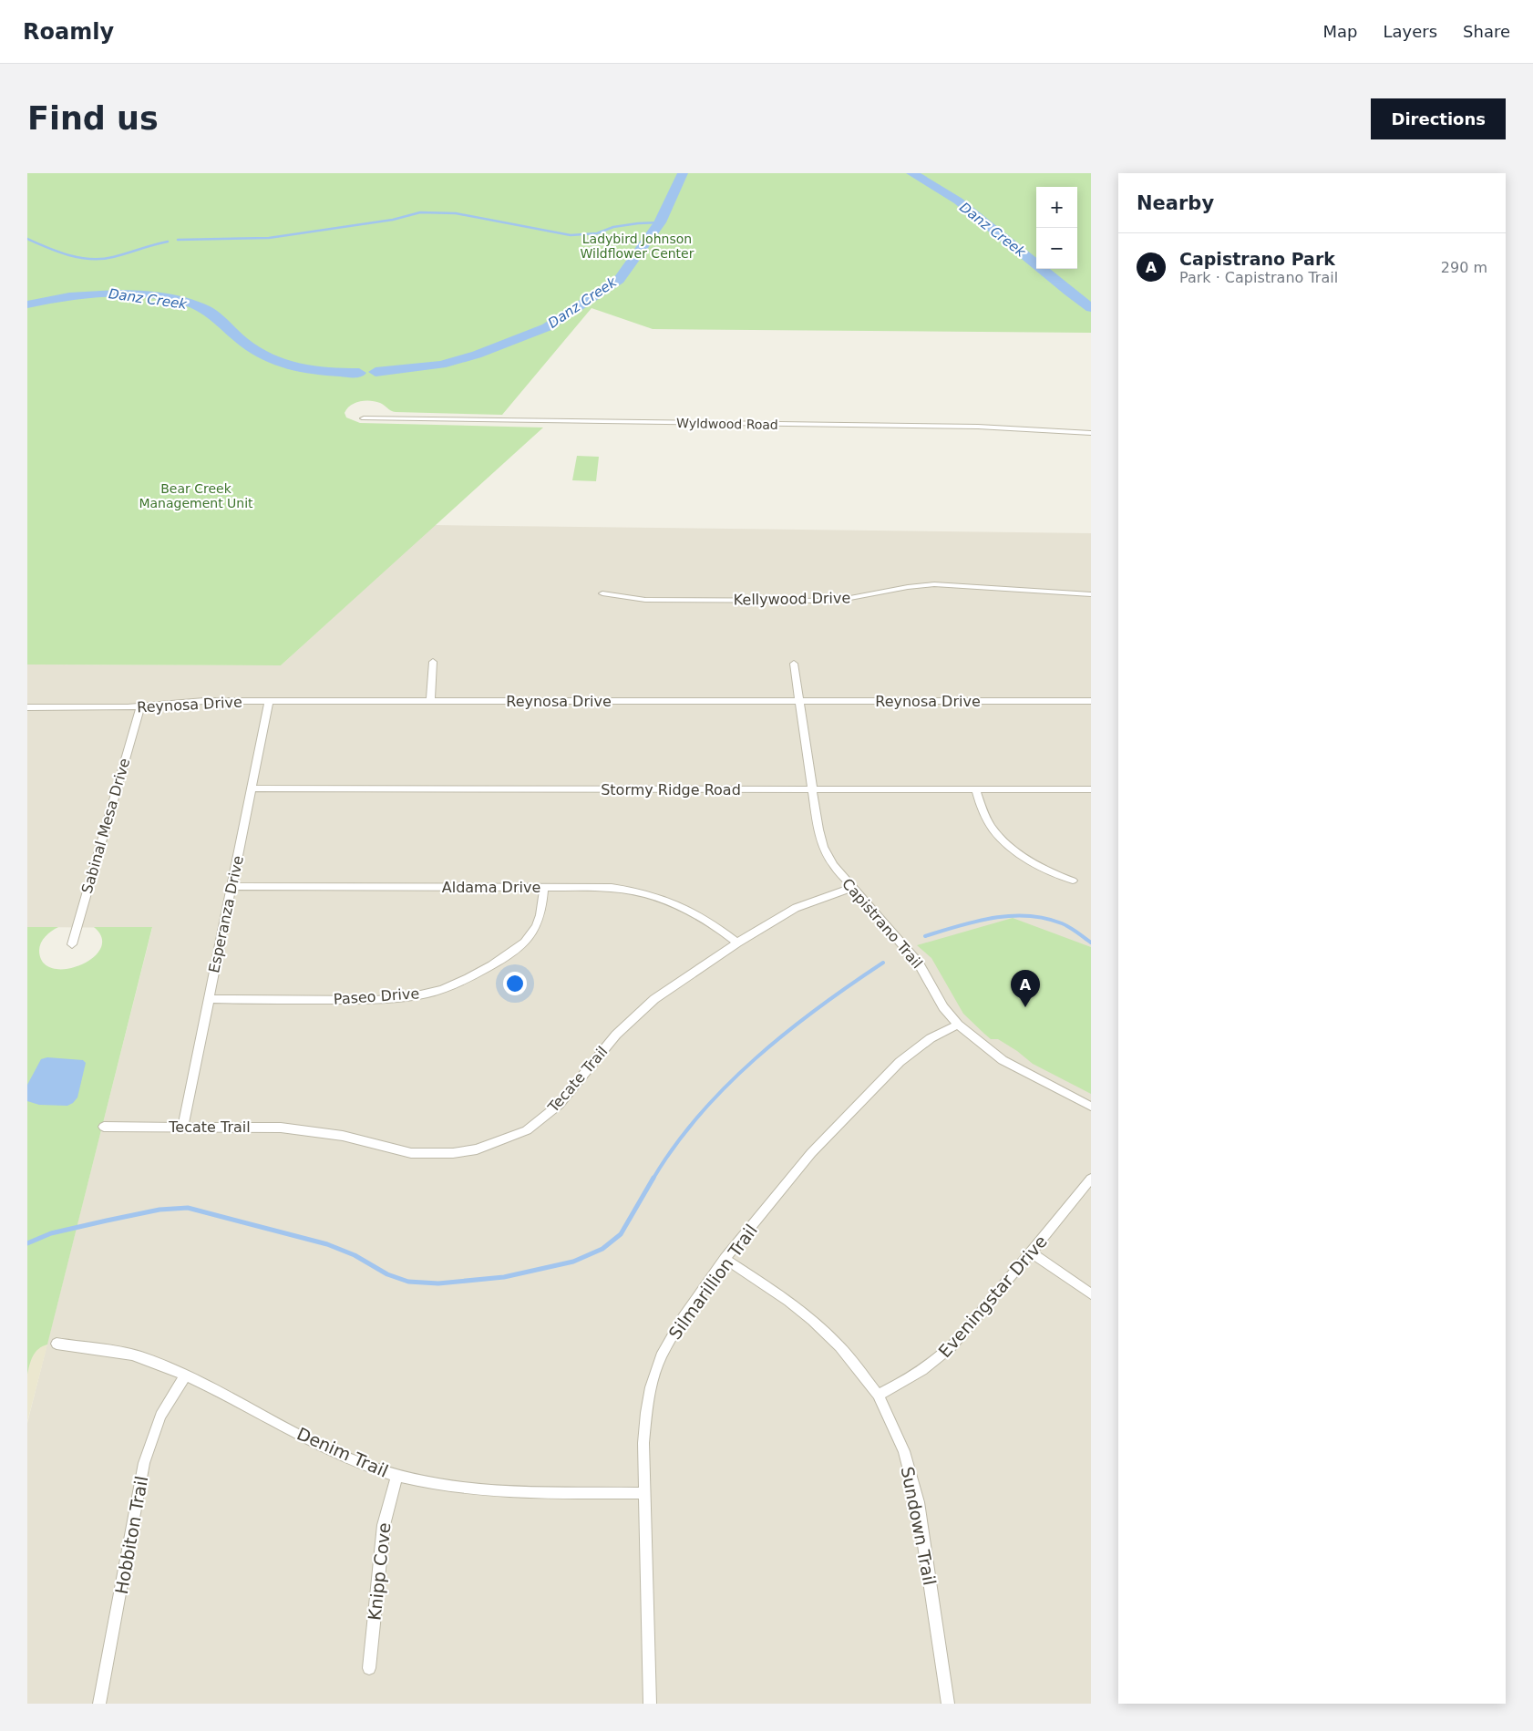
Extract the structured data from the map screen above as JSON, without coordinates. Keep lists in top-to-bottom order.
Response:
{
  "streets": {
    "street": [
      "Wyldwood Road",
      "Kellywood Drive",
      "Reynosa Drive",
      "Stormy Ridge Road",
      "Sabinal Mesa Drive",
      "Aldama Drive",
      "Esperanza Drive",
      "Capistrano Trail",
      "Paseo Drive",
      "Tecate Trail",
      "Silmarillion Trail",
      "Eveningstar Drive",
      "Denim Trail",
      "Sundown Trail",
      "Hobbiton Trail",
      "Knipp Cove"
    ]
  },
  "crossings": [
    ["Reynosa Drive", "Sabinal Mesa Drive"],
    ["Reynosa Drive", "Esperanza Drive"],
    ["Reynosa Drive", "Capistrano Trail"],
    ["Stormy Ridge Road", "Esperanza Drive"],
    ["Stormy Ridge Road", "Capistrano Trail"],
    ["Aldama Drive", "Esperanza Drive"],
    ["Aldama Drive", "Paseo Drive"],
    ["Aldama Drive", "Tecate Trail"],
    ["Esperanza Drive", "Paseo Drive"],
    ["Esperanza Drive", "Tecate Trail"],
    ["Capistrano Trail", "Tecate Trail"],
    ["Capistrano Trail", "Silmarillion Trail"],
    ["Silmarillion Trail", "Denim Trail"],
    ["Silmarillion Trail", "Sundown Trail"],
    ["Eveningstar Drive", "Sundown Trail"],
    ["Denim Trail", "Hobbiton Trail"],
    ["Denim Trail", "Knipp Cove"]
  ],
  "water": ["Danz Creek"],
  "parks": ["Ladybird Johnson Wildflower Center", "Bear Creek Management Unit"],
  "page": {
    "header": "Roamly",
    "nav": ["Map", "Layers", "Share"],
    "buttons": "Directions",
    "title": "Find us",
    "heading": "Nearby",
    "map_buttons": ["+", "−"],
    "list": [
      {
        "mark": "A",
        "name": "Capistrano Park",
        "note": "Park · Capistrano Trail",
        "value": "290 m"
      }
    ],
    "pins": "A"
  }
}
